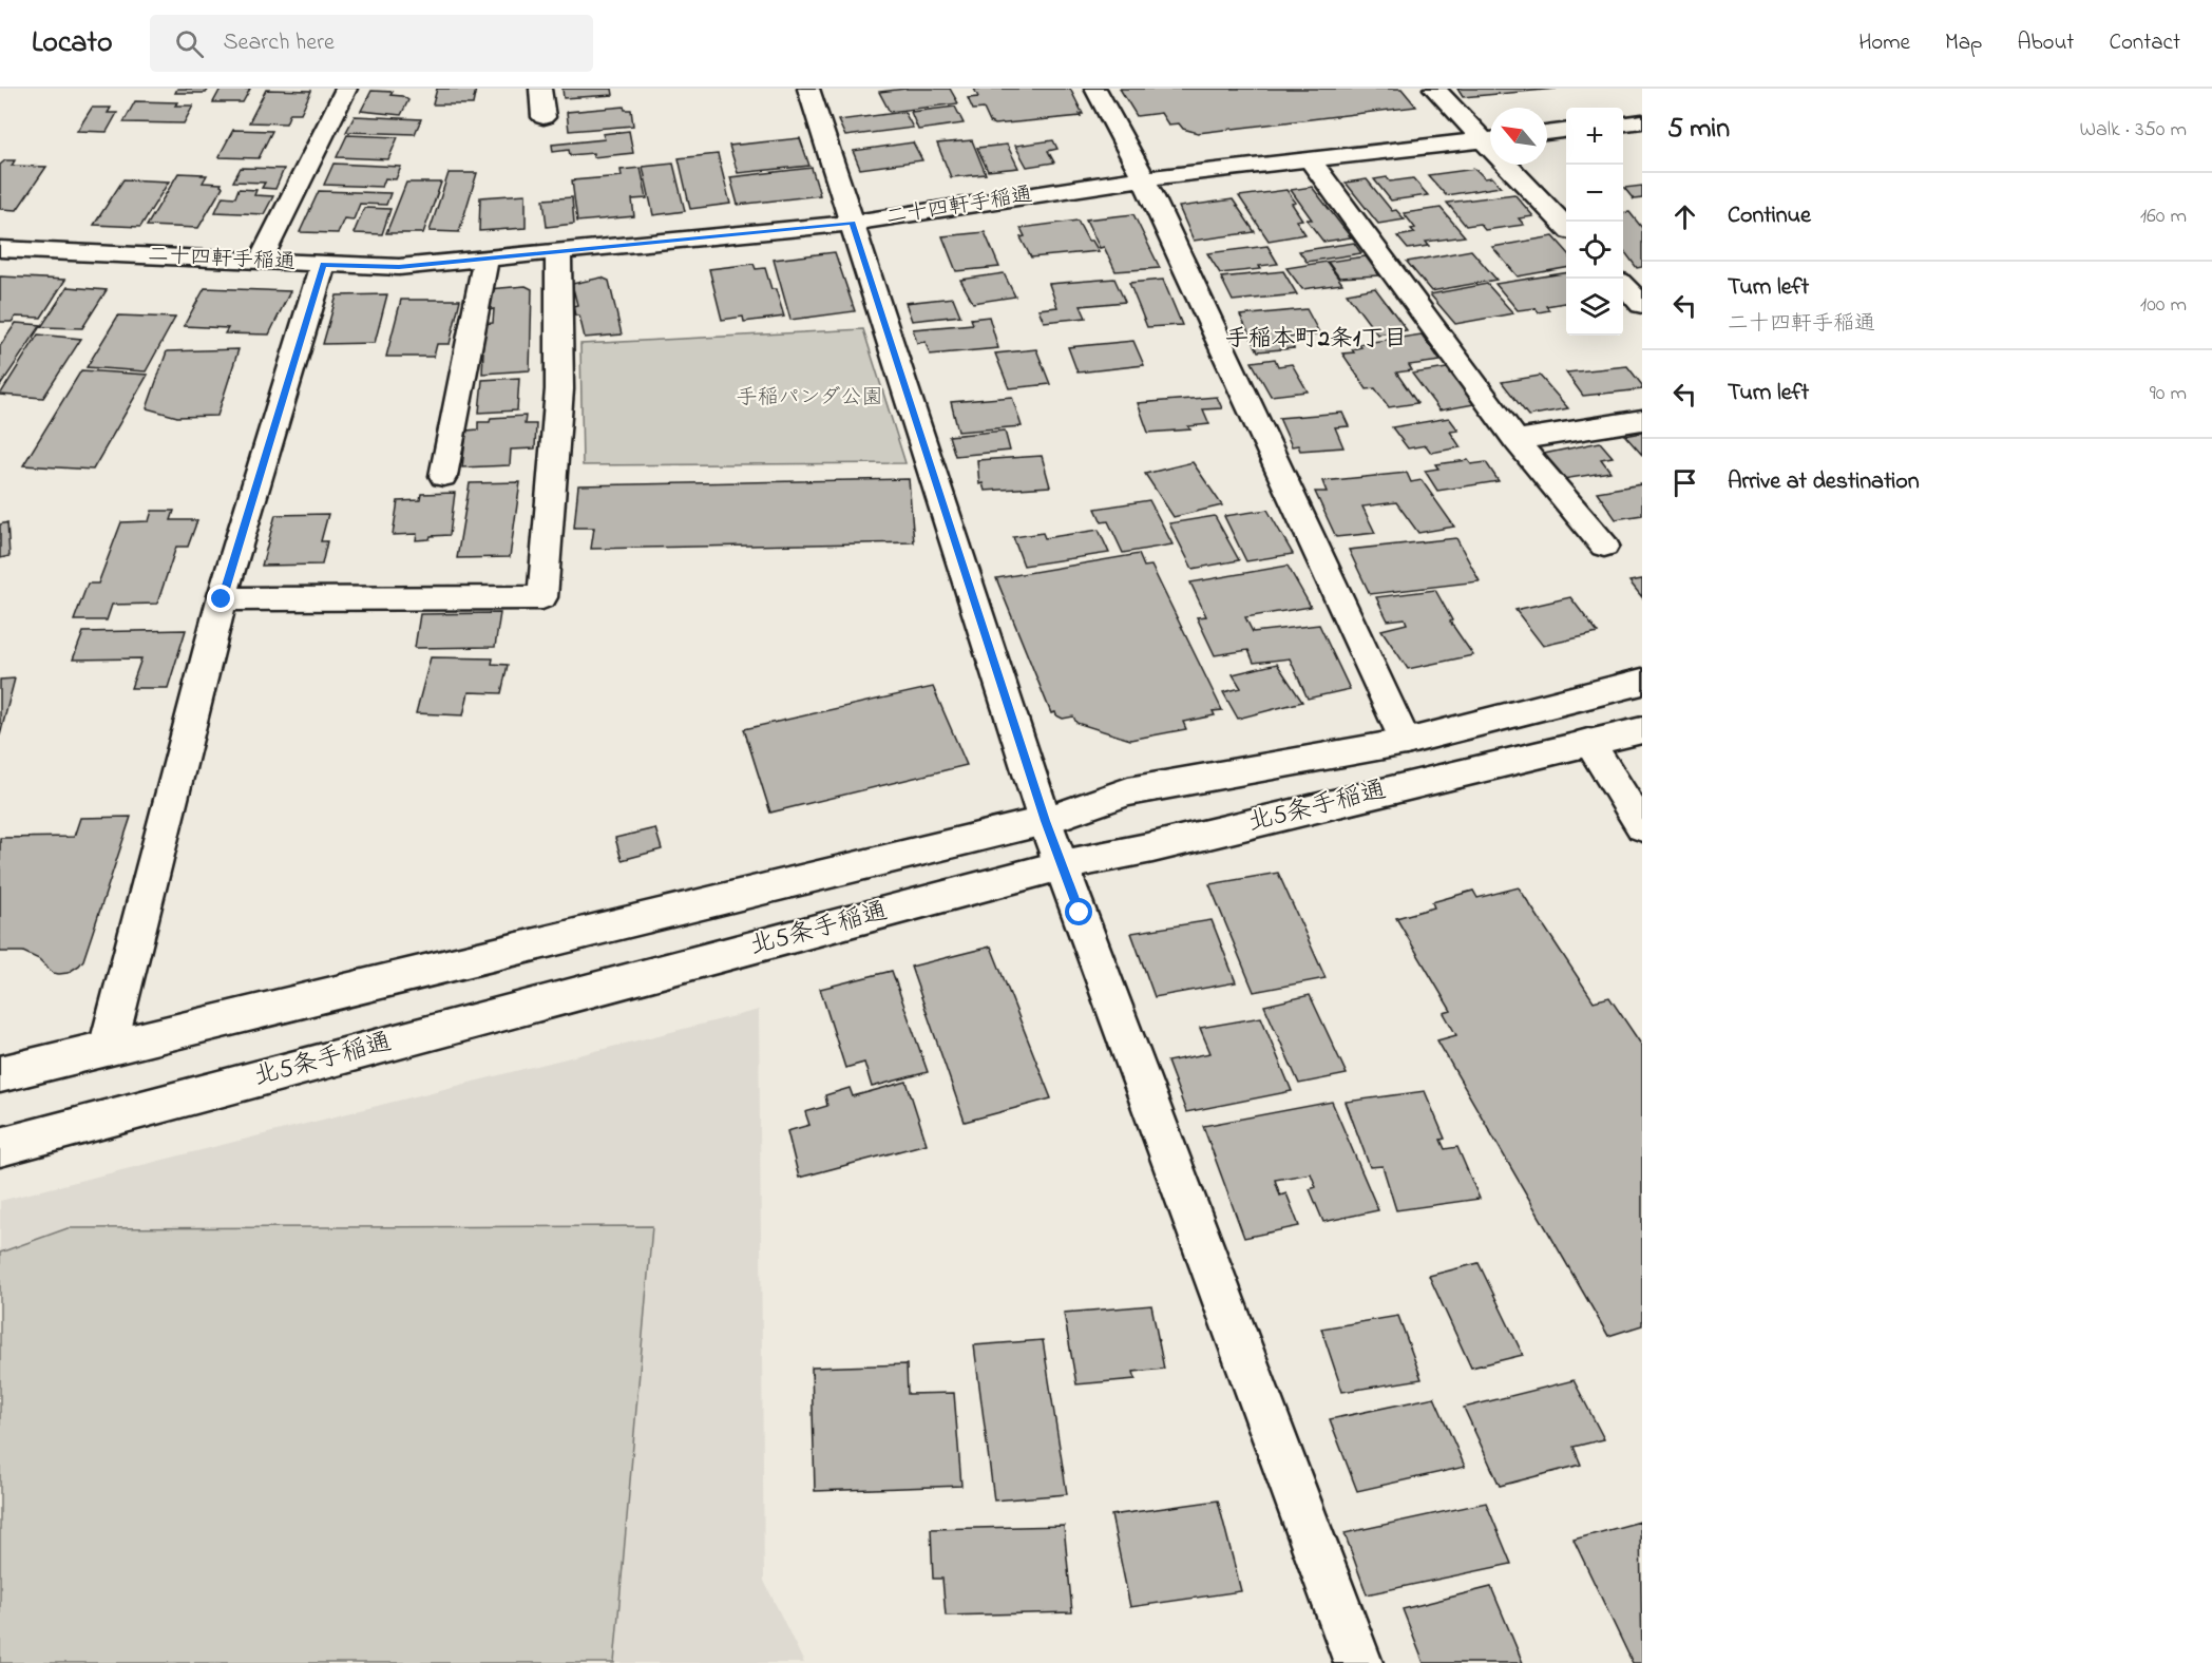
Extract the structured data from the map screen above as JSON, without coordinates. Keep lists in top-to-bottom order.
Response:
{
  "streets": {
    "main road": ["二十四軒手稲通", "北5条手稲通"]
  },
  "districts": ["手稲本町2条1丁目"],
  "parks": ["手稲パンダ公園"],
  "north": "top left",
  "page": {
    "header": "Locato",
    "search": "Search here",
    "nav": [
      "Home",
      "Map",
      "About",
      "Contact"
    ],
    "heading": ["5 min", "Walk · 350 m"],
    "map_buttons": ["+", "−"],
    "list": [
      ["Continue", "160 m"],
      ["Turn left", "二十四軒手稲通", "100 m"],
      ["Turn left", "90 m"],
      "Arrive at destination"
    ]
  }
}
